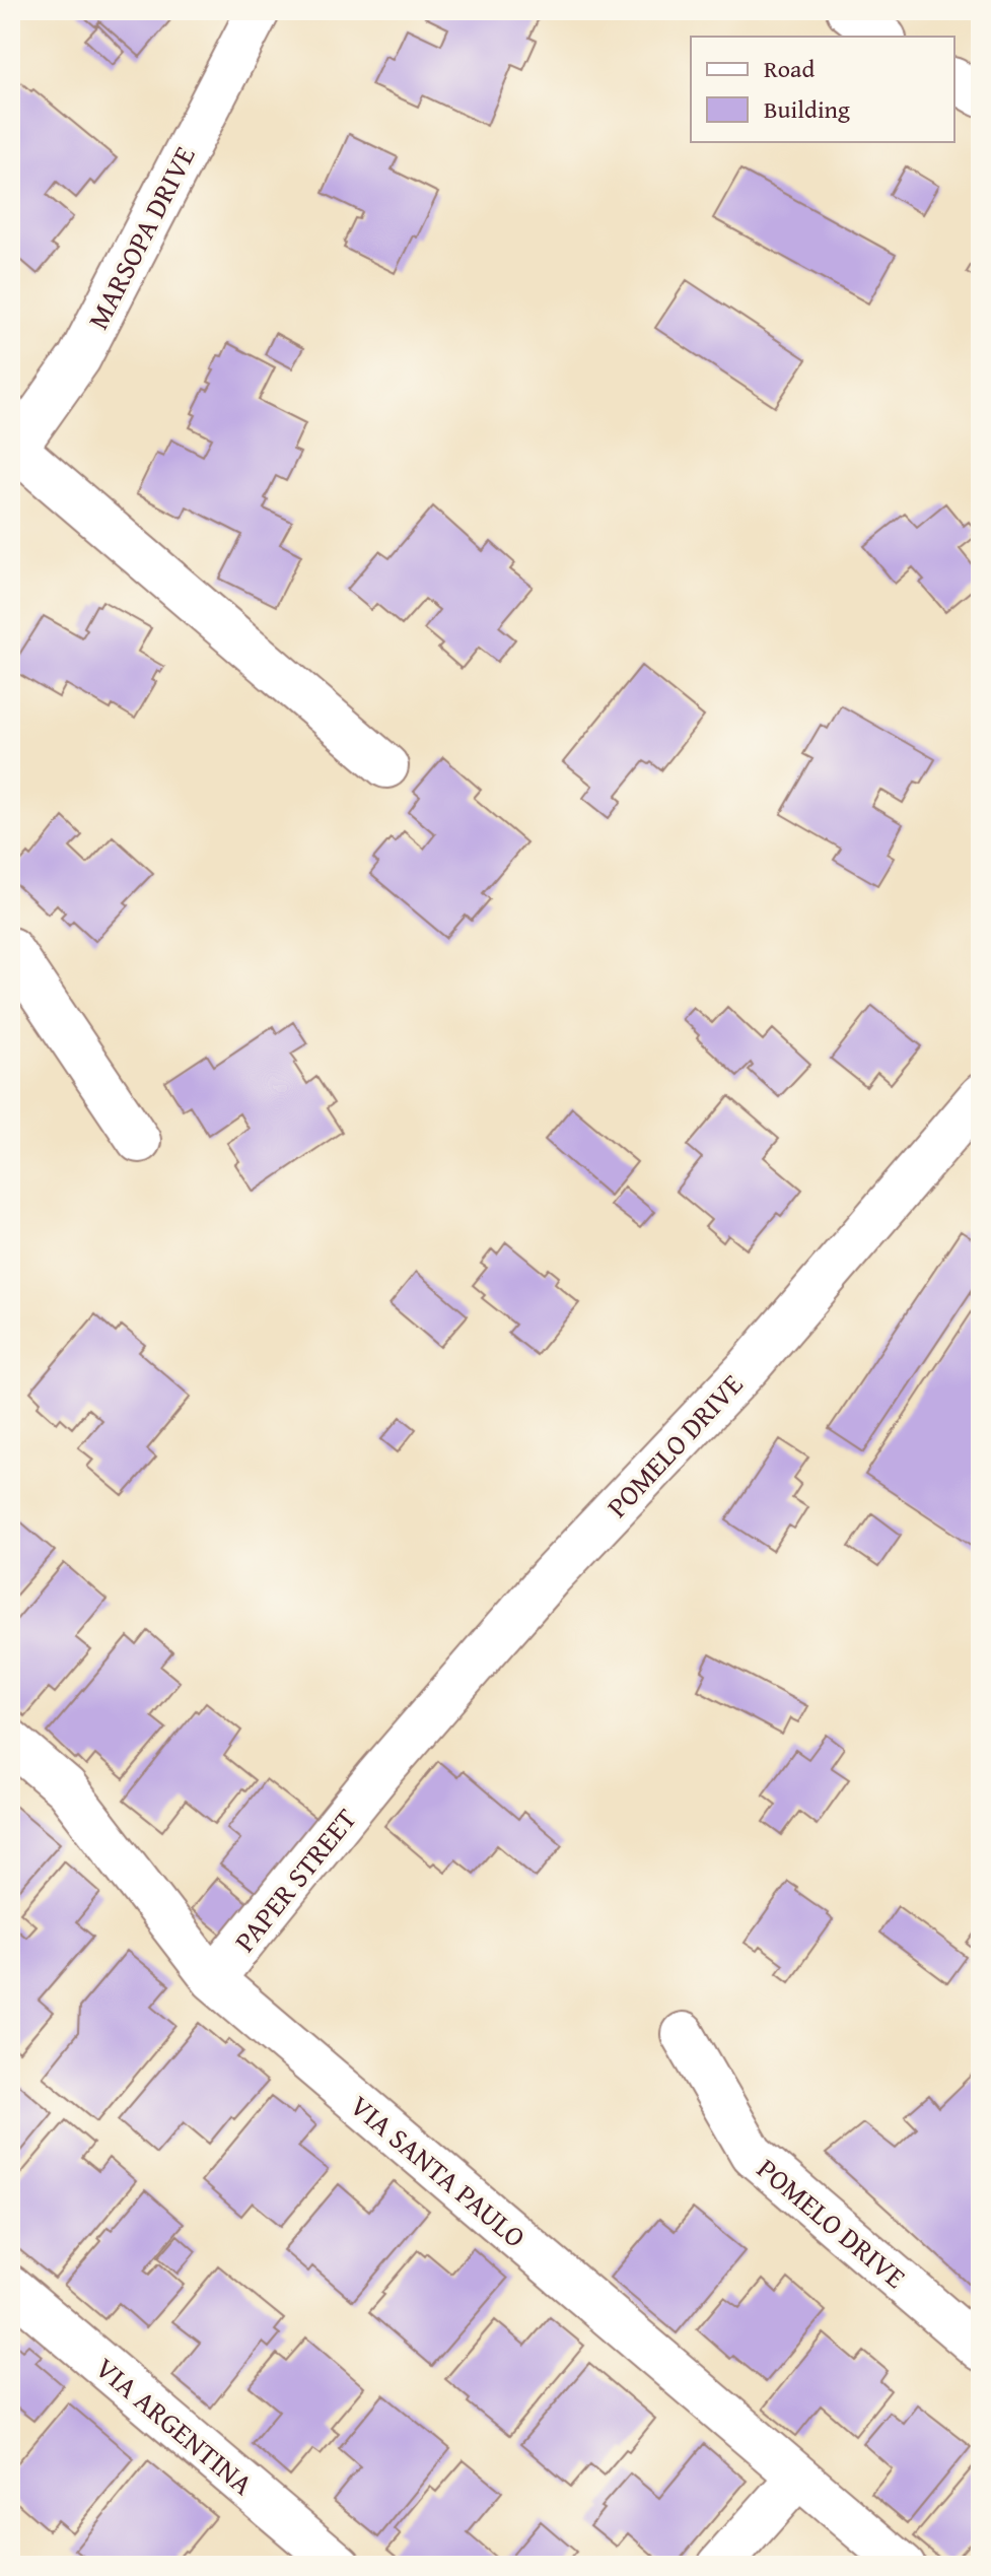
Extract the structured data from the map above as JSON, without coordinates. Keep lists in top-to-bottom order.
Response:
{
  "streets": {
    "street": [
      "MARSOPA DRIVE",
      "POMELO DRIVE",
      "PAPER STREET",
      "VIA SANTA PAULO",
      "VIA ARGENTINA"
    ]
  },
  "crossings": [
    ["POMELO DRIVE", "PAPER STREET"],
    ["PAPER STREET", "VIA SANTA PAULO"]
  ],
  "legend": ["Road", "Building"]
}
